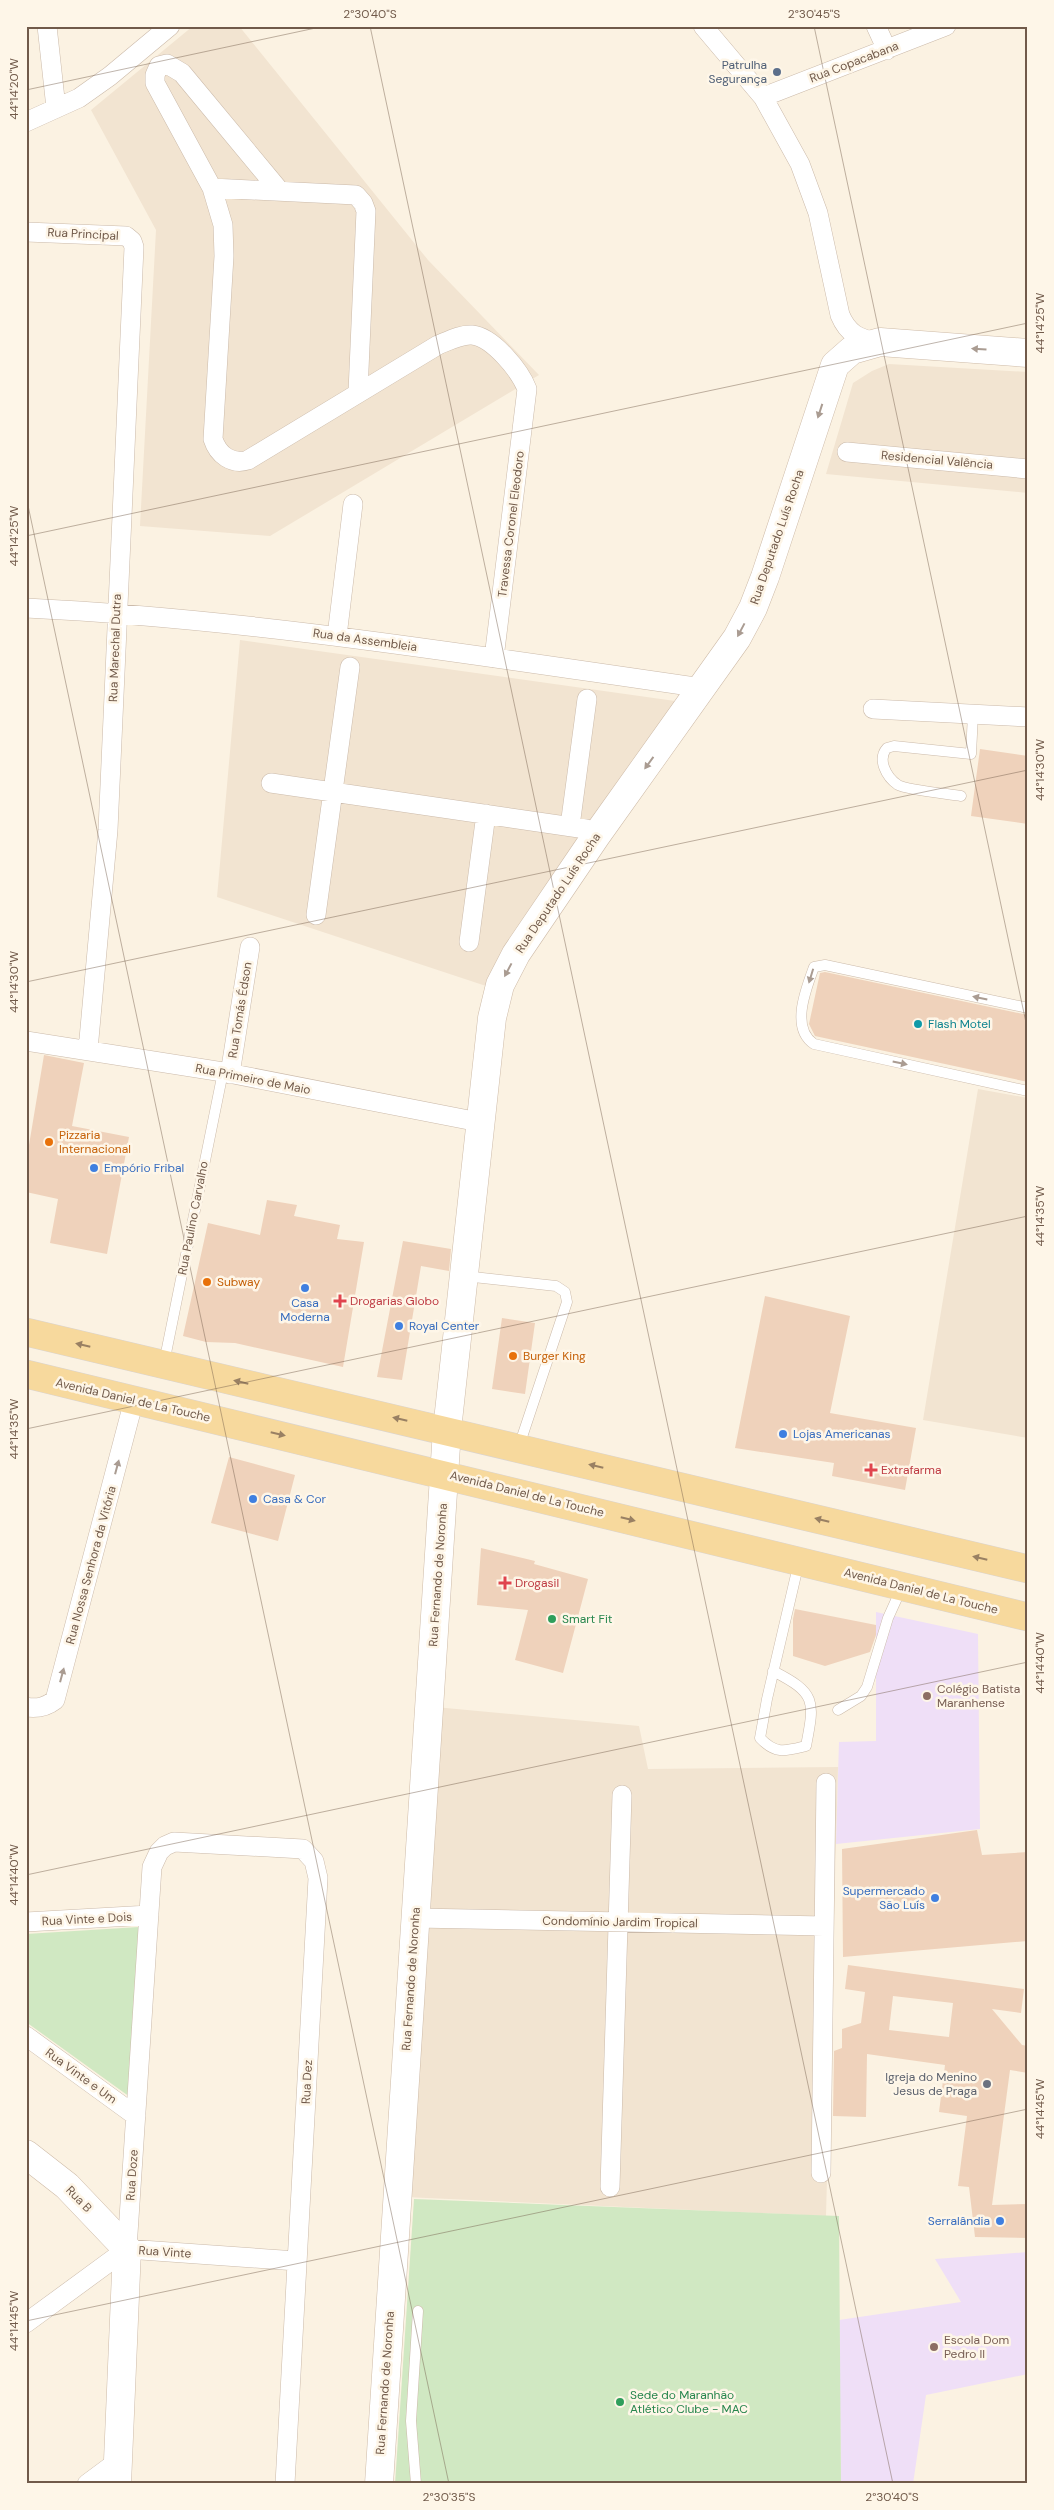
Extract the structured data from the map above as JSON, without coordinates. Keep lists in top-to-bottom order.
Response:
{
  "streets": {
    "main road": [
      "Rua Deputado Luís Rocha",
      "Avenida Daniel de La Touche",
      "Rua Fernando de Noronha",
      "Rua Doze",
      "Rua B"
    ],
    "street": [
      "Rua Copacabana",
      "Rua Principal",
      "Residencial Valência",
      "Travessa Coronel Eleodoro",
      "Rua da Assembleia",
      "Rua Marechal Dutra",
      "Rua Tomás Édson",
      "Rua Primeiro de Maio",
      "Rua Nossa Senhora da Vitória",
      "Rua Vinte e Dois",
      "Condomínio Jardim Tropical",
      "Rua Vinte e Um",
      "Rua Dez",
      "Rua Vinte"
    ],
    "lane": ["Rua Paulino Carvalho"]
  },
  "crossings": [
    ["Rua Copacabana", "Rua Deputado Luís Rocha"],
    ["Rua Principal", "Rua Marechal Dutra"],
    ["Travessa Coronel Eleodoro", "Rua da Assembleia"],
    ["Rua Deputado Luís Rocha", "Rua da Assembleia"],
    ["Rua Deputado Luís Rocha", "Rua Primeiro de Maio"],
    ["Rua Deputado Luís Rocha", "Avenida Daniel de La Touche"],
    ["Rua Deputado Luís Rocha", "Rua Fernando de Noronha"],
    ["Rua da Assembleia", "Rua Marechal Dutra"],
    ["Rua Marechal Dutra", "Rua Primeiro de Maio"],
    ["Rua Tomás Édson", "Rua Primeiro de Maio"],
    ["Rua Tomás Édson", "Rua Paulino Carvalho"],
    ["Rua Primeiro de Maio", "Rua Paulino Carvalho"],
    ["Avenida Daniel de La Touche", "Rua Nossa Senhora da Vitória"],
    ["Avenida Daniel de La Touche", "Rua Fernando de Noronha"],
    ["Rua Fernando de Noronha", "Condomínio Jardim Tropical"],
    ["Rua Vinte e Dois", "Rua Doze"],
    ["Rua Vinte e Um", "Rua Doze"],
    ["Rua Dez", "Rua Doze"],
    ["Rua Dez", "Rua Vinte"],
    ["Rua Doze", "Rua B"],
    ["Rua Doze", "Rua Vinte"],
    ["Rua B", "Rua Vinte"]
  ],
  "one_way": ["Rua Deputado Luís Rocha", "Rua Nossa Senhora da Vitória"],
  "places": {
    "other": [
      "Patrulha Segurança",
      "Flash Motel",
      "Pizzaria Internacional",
      "Empório Fribal",
      "Subway",
      "Casa Moderna",
      "Royal Center",
      "Burger King",
      "Lojas Americanas",
      "Casa & Cor",
      "Smart Fit",
      "Colégio Batista Maranhense",
      "Supermercado São Luís",
      "Igreja do Menino Jesus de Praga",
      "Serralândia",
      "Escola Dom Pedro II",
      "Sede do Maranhão Atlético Clube - MAC"
    ],
    "health": ["Drogarias Globo", "Extrafarma", "Drogasil"]
  },
  "coordinates": [
    "2°30'40\"S",
    "2°30'45\"S",
    "44°14'20\"W",
    "44°14'25\"W",
    "44°14'30\"W",
    "44°14'35\"W",
    "44°14'40\"W",
    "44°14'45\"W",
    "2°30'35\"S"
  ]
}
